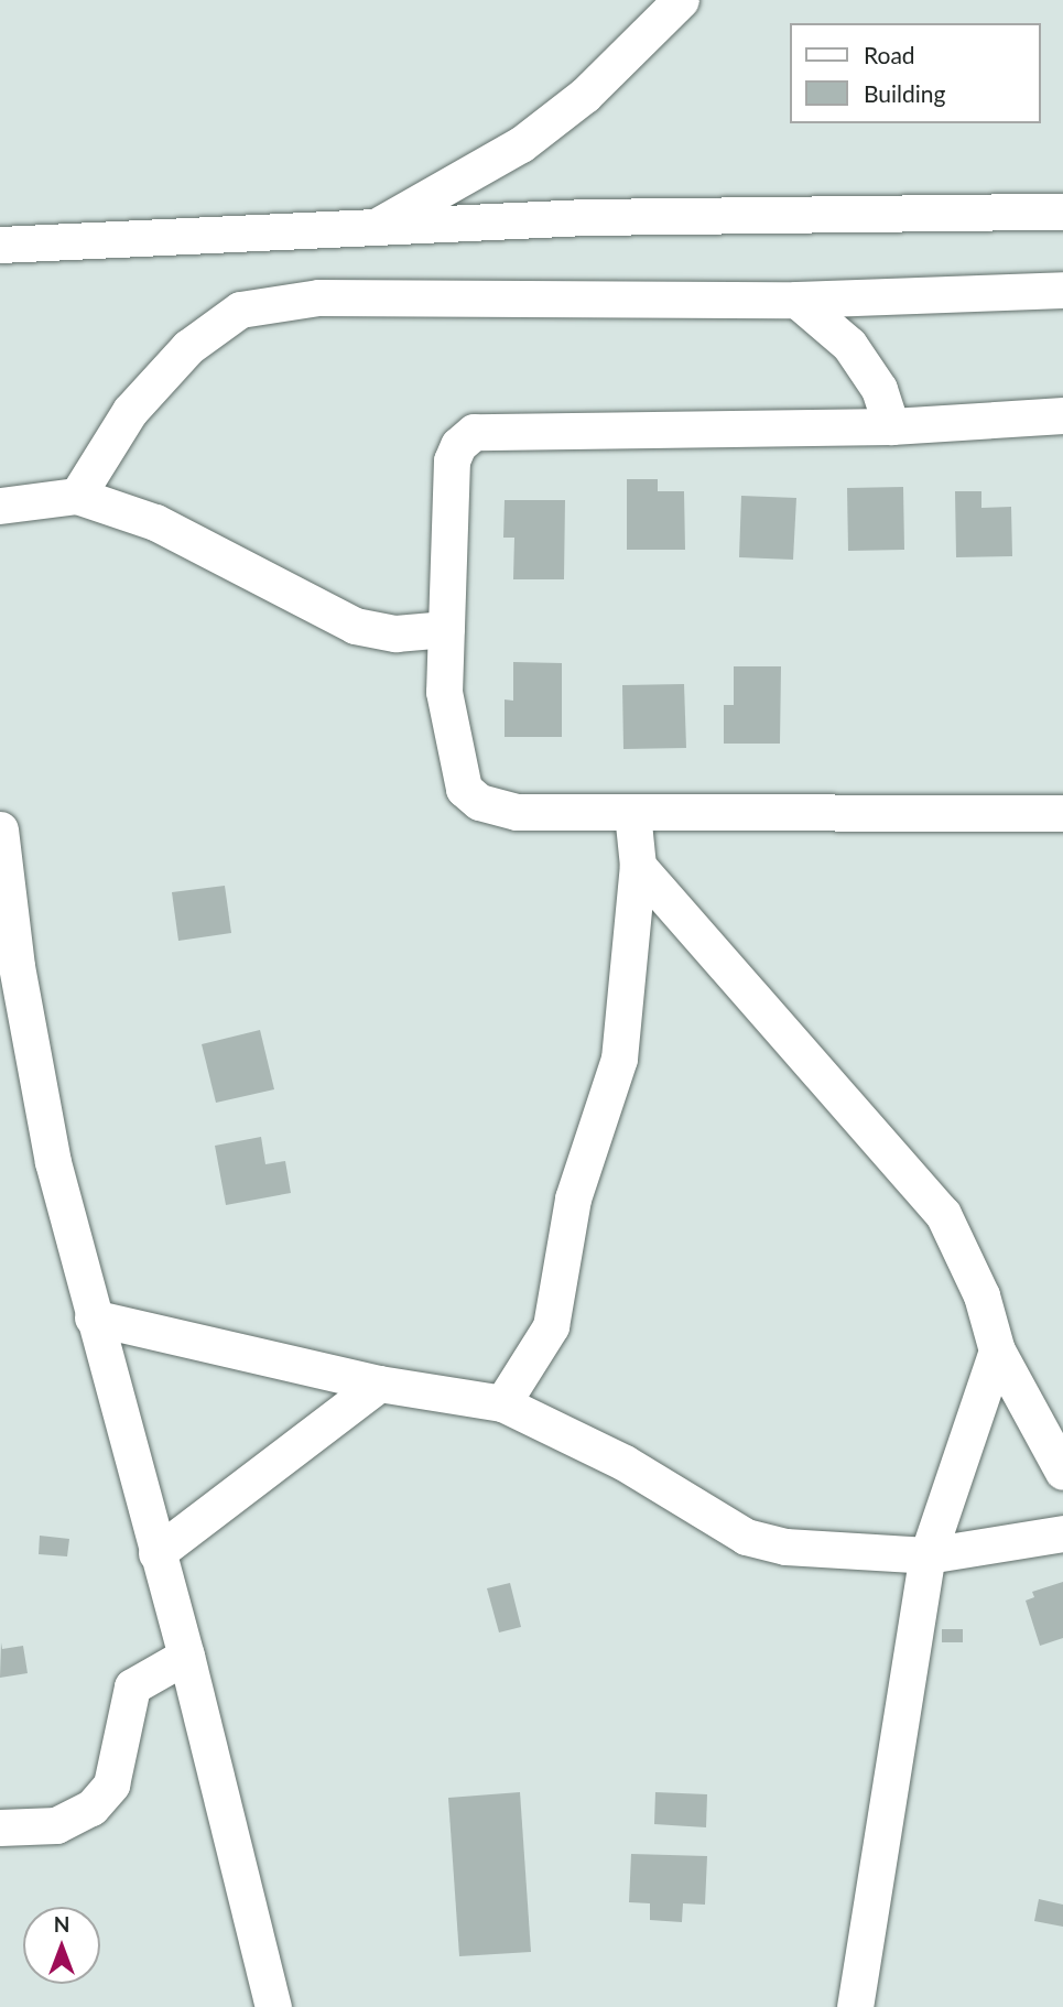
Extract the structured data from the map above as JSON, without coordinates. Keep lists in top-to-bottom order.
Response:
{
  "legend": ["Road", "Building"],
  "north": "top"
}
